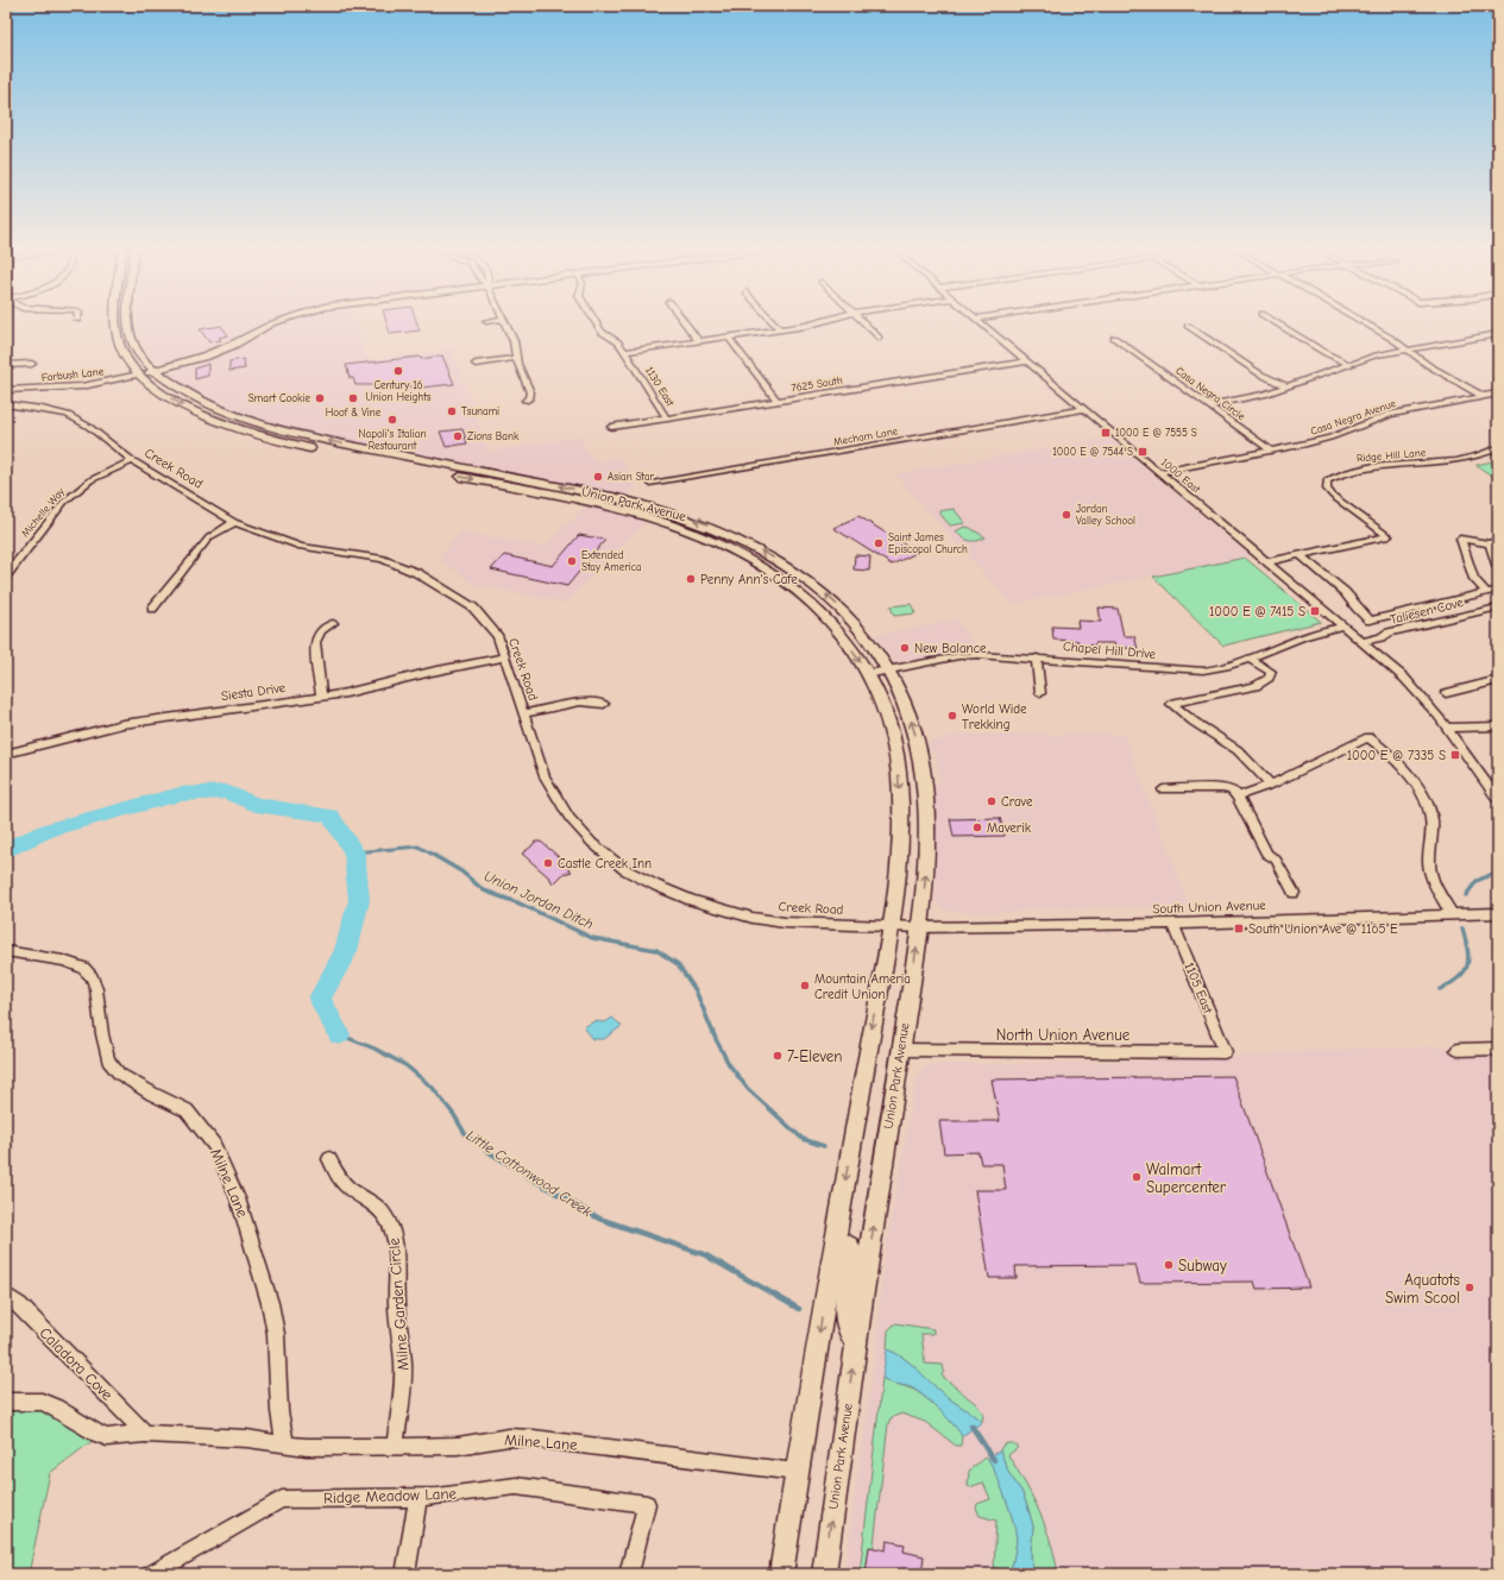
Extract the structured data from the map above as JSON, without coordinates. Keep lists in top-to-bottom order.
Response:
{
  "streets": {
    "main road": ["Union Park Avenue"],
    "street": [
      "Forbush Lane",
      "7625 South",
      "1130 East",
      "Casa Negra Circle",
      "Casa Negra Avenue",
      "Mecham Lane",
      "Ridge Hill Lane",
      "Creek Road",
      "1000 East",
      "Michelle Way",
      "Taliesen Cove",
      "Chapel Hill Drive",
      "Siesta Drive",
      "South Union Avenue",
      "1105 East",
      "North Union Avenue",
      "Milne Lane",
      "Milne Garden Circle",
      "Caladora Cove",
      "Ridge Meadow Lane"
    ]
  },
  "crossings": [
    ["Forbush Lane", "Union Park Avenue"],
    ["7625 South", "1130 East"],
    ["7625 South", "1000 East"],
    ["Casa Negra Circle", "Casa Negra Avenue"],
    ["Casa Negra Avenue", "1000 East"],
    ["Mecham Lane", "1000 East"],
    ["Ridge Hill Lane", "1000 East"],
    ["Creek Road", "Union Park Avenue"],
    ["Creek Road", "Michelle Way"],
    ["Creek Road", "Siesta Drive"],
    ["Creek Road", "South Union Avenue"],
    ["1000 East", "Taliesen Cove"],
    ["1000 East", "Chapel Hill Drive"],
    ["Union Park Avenue", "Chapel Hill Drive"],
    ["Union Park Avenue", "South Union Avenue"],
    ["Union Park Avenue", "North Union Avenue"],
    ["Union Park Avenue", "Milne Lane"],
    ["South Union Avenue", "1105 East"],
    ["1105 East", "North Union Avenue"],
    ["Milne Lane", "Milne Garden Circle"],
    ["Milne Lane", "Caladora Cove"]
  ],
  "water": ["Union Jordan Ditch", "Little Cottonwood Creek"],
  "places": {
    "other": [
      "Century 16 Union Heights",
      "Smart Cookie",
      "Hoof & Vine",
      "Tsunami",
      "Napoli's Italian Restaurant",
      "Zions Bank",
      "Asian Star",
      "Jordan Valley School",
      "Saint James Episcopal Church",
      "Extended Stay America",
      "Penny Ann's Cafe",
      "New Balance",
      "World Wide Trekking",
      "Crave",
      "Maverik",
      "Castle Creek Inn",
      "Mountain Ameria Credit Union",
      "7-Eleven",
      "Walmart Supercenter",
      "Subway",
      "Aquatots Swim Scool"
    ],
    "transit": [
      "1000 E @ 7555 S",
      "1000 E @ 7544 S",
      "1000 E @ 7415 S",
      "1000 E @ 7335 S",
      "South Union Ave @ 1165 E"
    ]
  }
}
